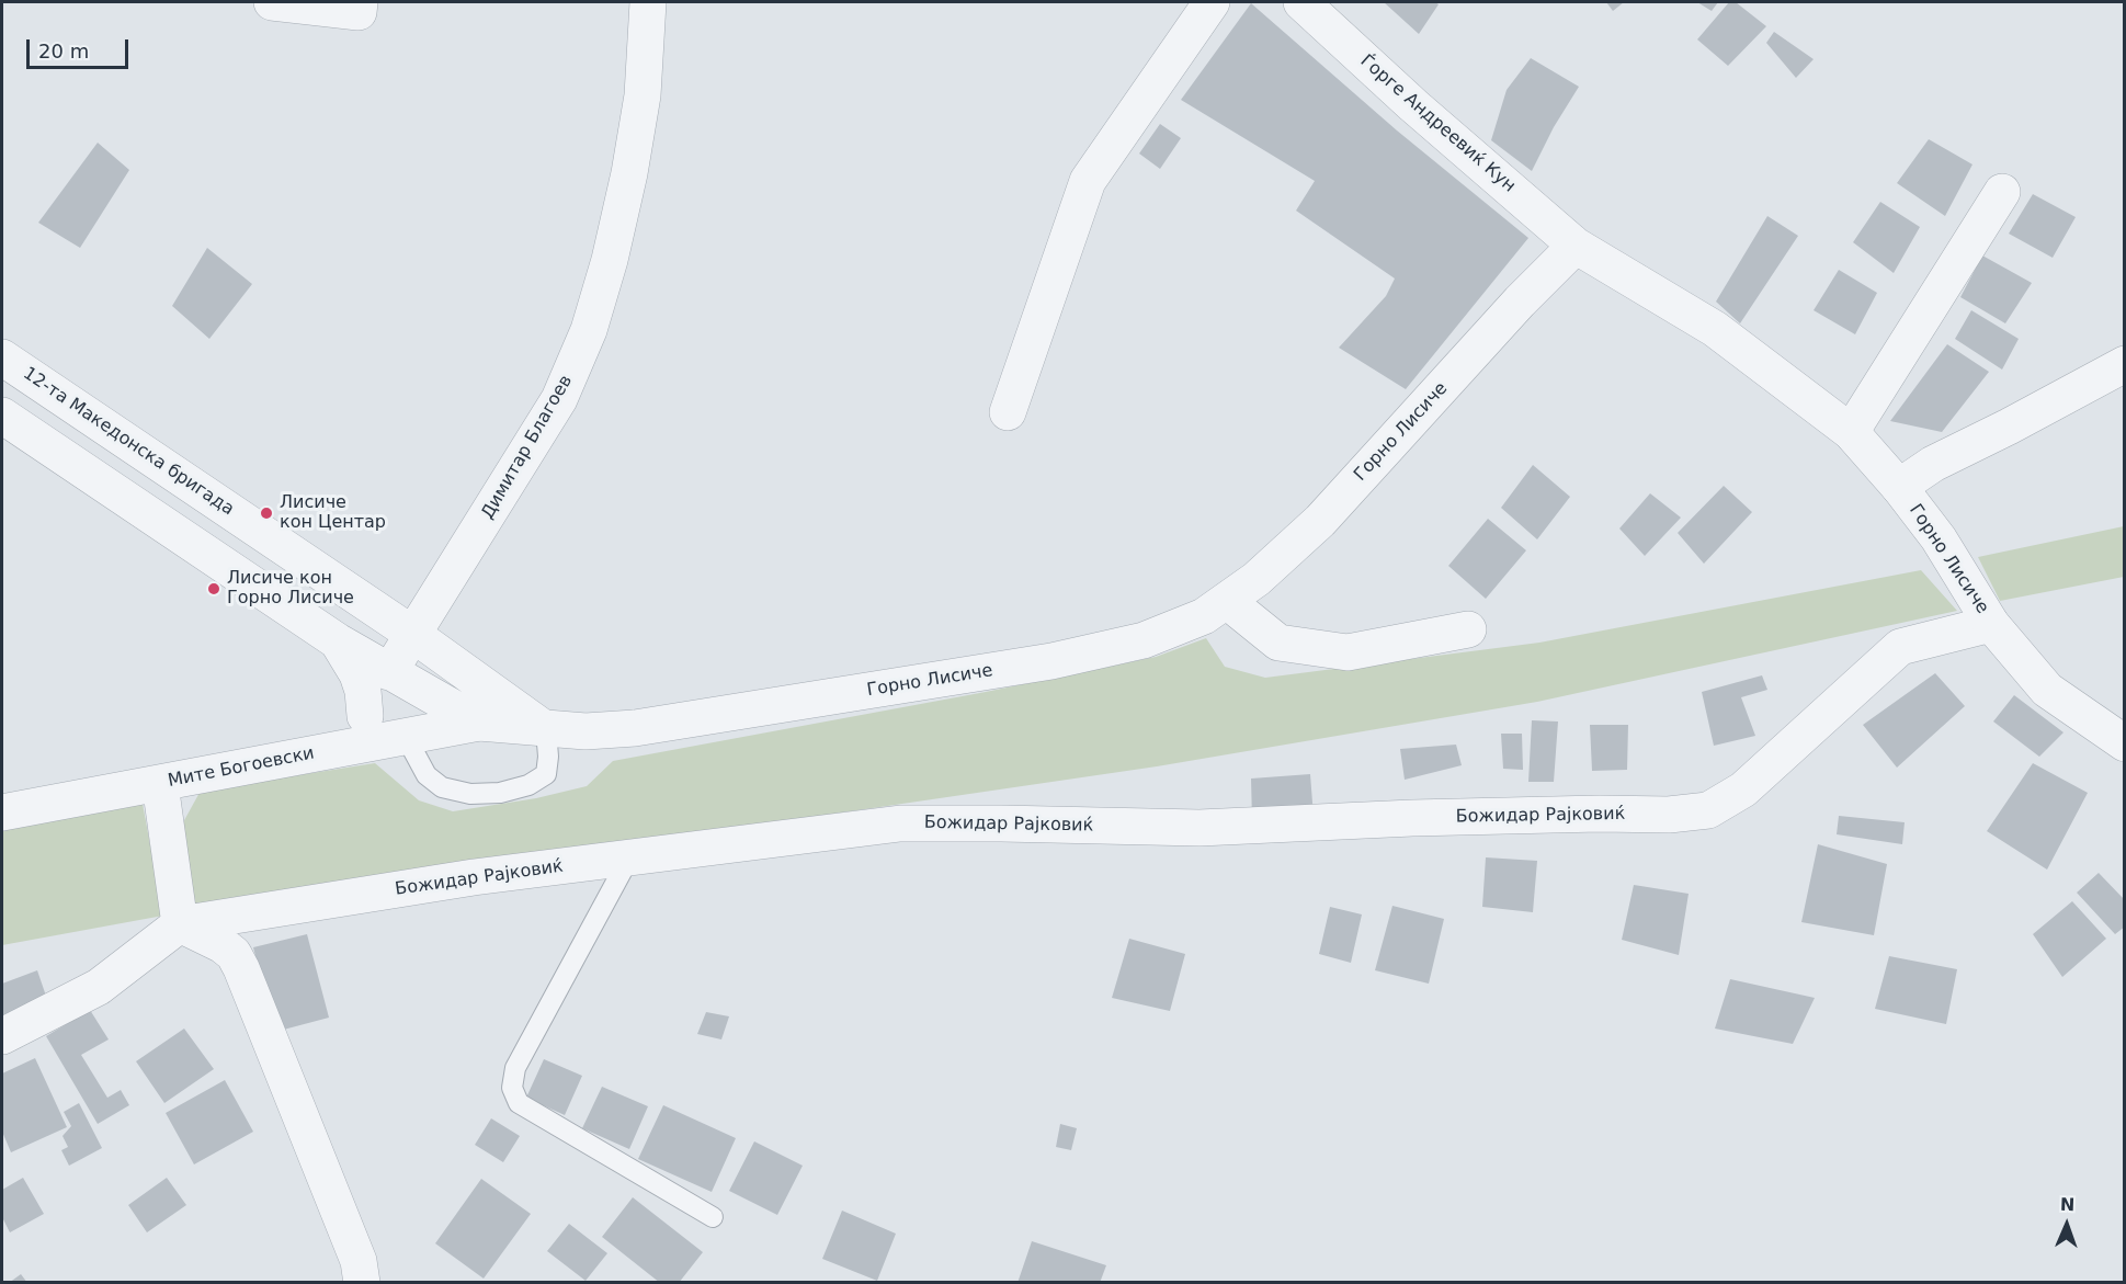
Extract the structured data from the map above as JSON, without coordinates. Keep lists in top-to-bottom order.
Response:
{
  "streets": {
    "street": [
      "Ѓорге Андреевиќ Кун",
      "Горно Лисиче",
      "12-та Македонска бригада",
      "Димитар Благоев",
      "Мите Богоевски",
      "Божидар Рајковиќ"
    ]
  },
  "crossings": [
    ["Ѓорге Андреевиќ Кун", "Горно Лисиче"],
    ["Горно Лисиче", "12-та Македонска бригада"],
    ["Горно Лисиче", "Мите Богоевски"],
    ["Горно Лисиче", "Божидар Рајковиќ"],
    ["12-та Македонска бригада", "Димитар Благоев"],
    ["Димитар Благоев", "Мите Богоевски"]
  ],
  "places": ["Лисиче кон Центар", "Лисиче кон Горно Лисиче"],
  "scale_bar": "20 m",
  "north": "top"
}
